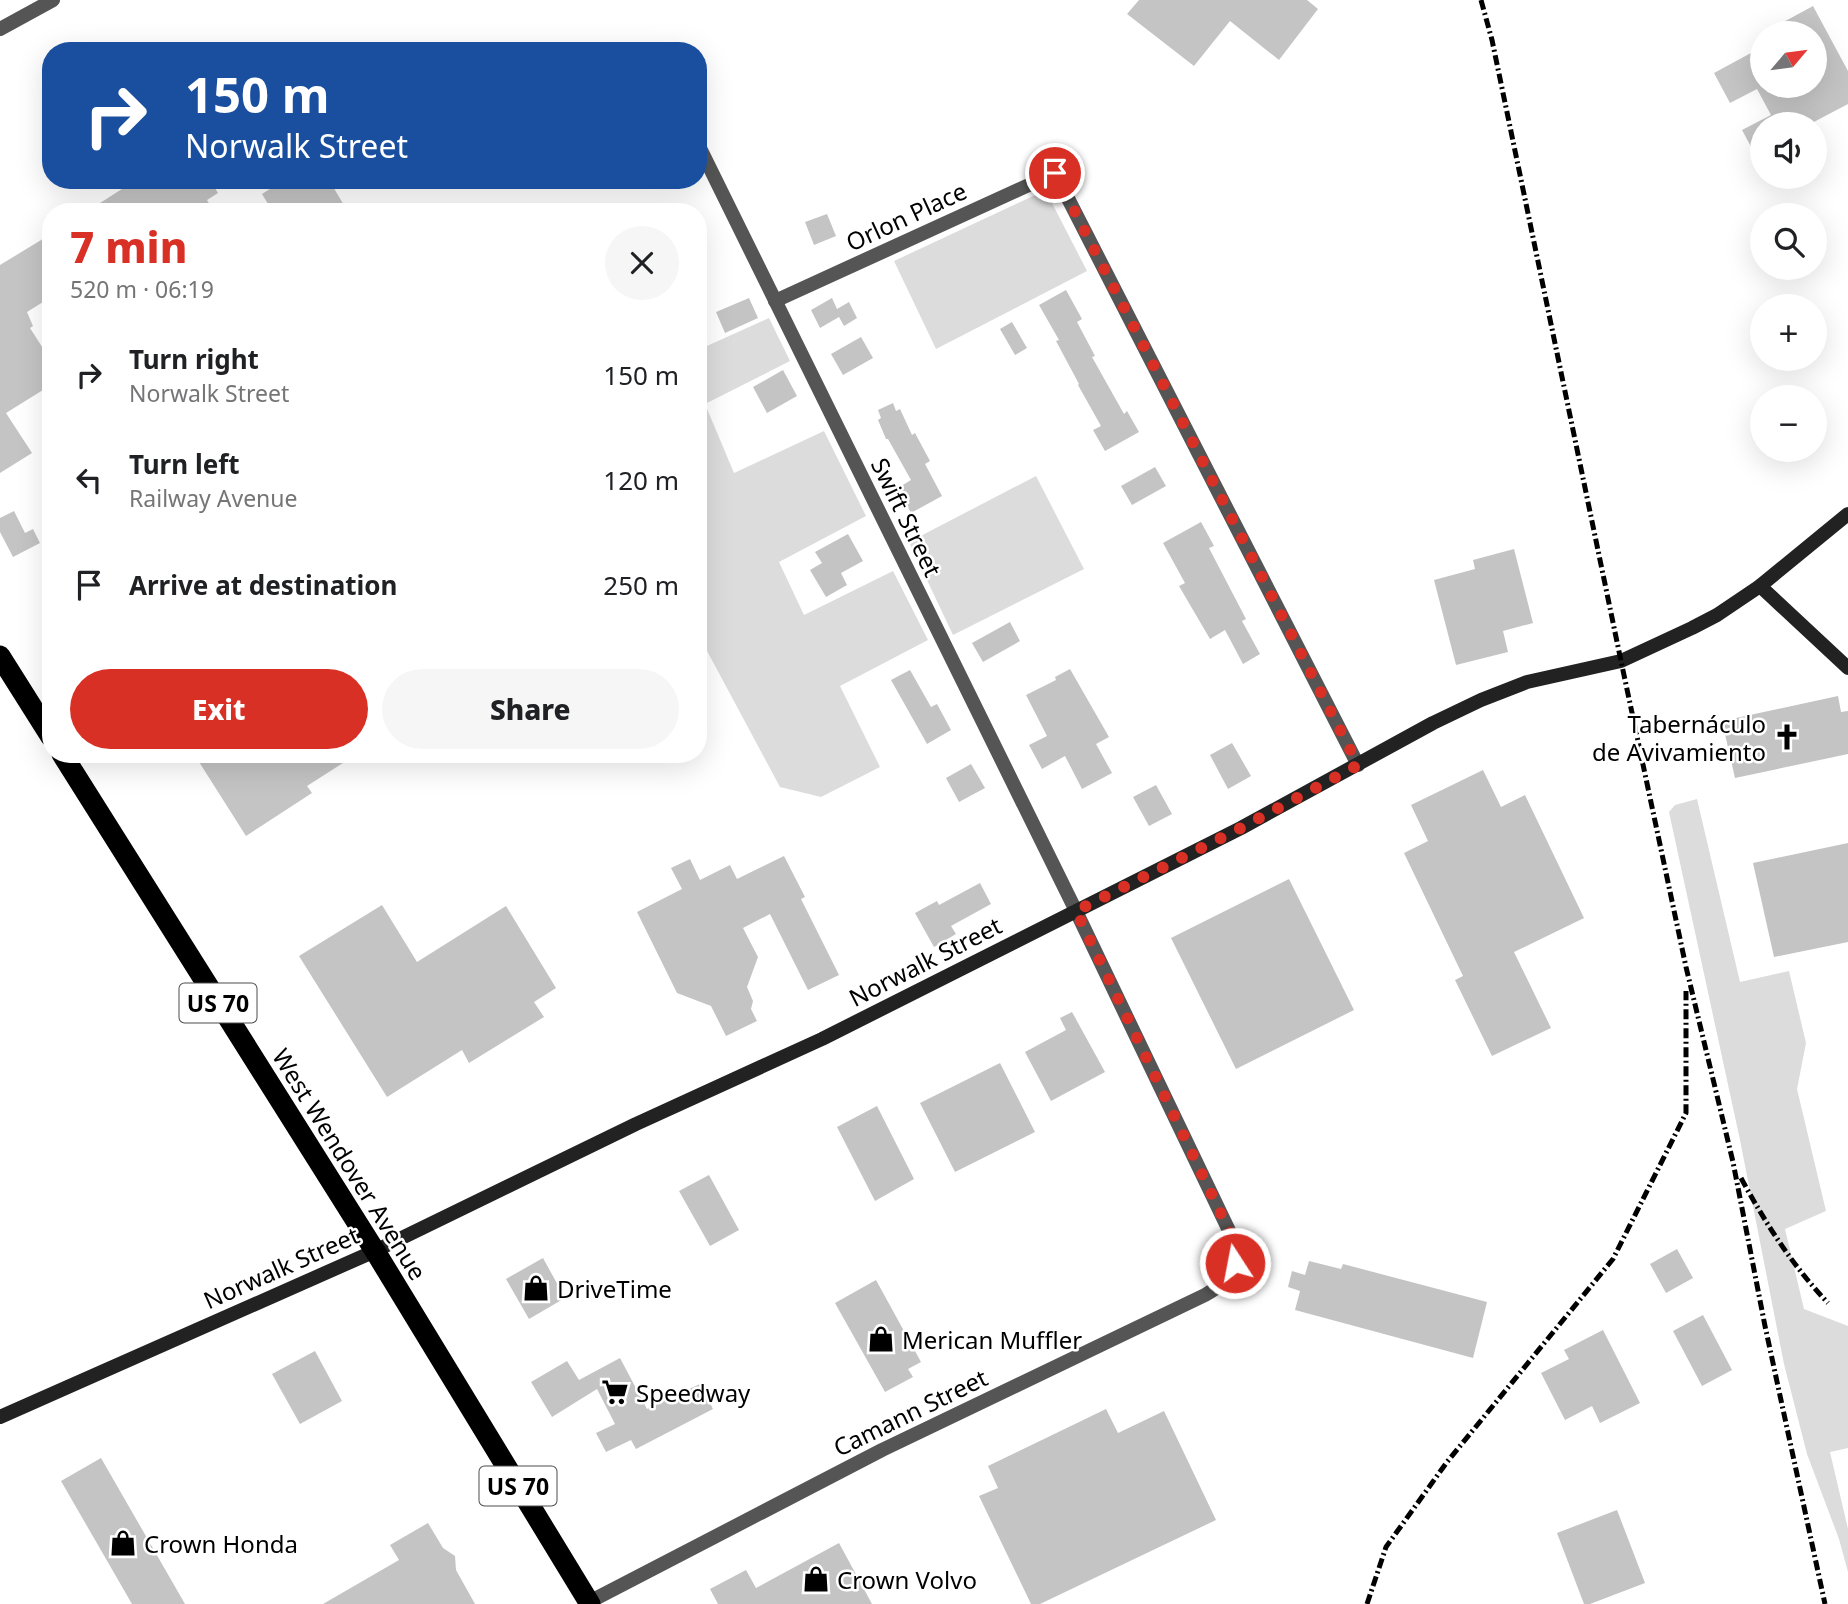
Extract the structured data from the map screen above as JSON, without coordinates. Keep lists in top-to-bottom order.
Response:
{
  "streets": {
    "highway": ["US 70", "West Wendover Avenue"],
    "street": [
      "Orlon Place",
      "Swift Street",
      "Norwalk Street",
      "Camann Street"
    ]
  },
  "crossings": [
    ["Orlon Place", "Swift Street"],
    ["Orlon Place", "Norwalk Street"],
    ["Swift Street", "Norwalk Street"],
    ["Swift Street", "Camann Street"],
    ["Norwalk Street", "West Wendover Avenue"],
    ["Norwalk Street", "Camann Street"],
    ["West Wendover Avenue", "Camann Street"]
  ],
  "places": {
    "church": ["Tabernáculo de Avivamiento"],
    "shop": [
      "DriveTime",
      "Merican Muffler",
      "Crown Honda",
      "Crown Volvo"
    ],
    "supermarket": ["Speedway"]
  },
  "north": "top right",
  "page": {
    "map_buttons": ["+", "−"],
    "turn": ["150 m", "Norwalk Street"],
    "heading": ["7 min", "520 m · 06:19"],
    "list": [
      {
        "name": "Turn right",
        "note": "Norwalk Street",
        "value": "150 m"
      },
      {
        "name": "Turn left",
        "note": "Railway Avenue",
        "value": "120 m"
      },
      {
        "name": "Arrive at destination",
        "value": "250 m"
      }
    ],
    "buttons": ["Exit", "Share"]
  }
}
